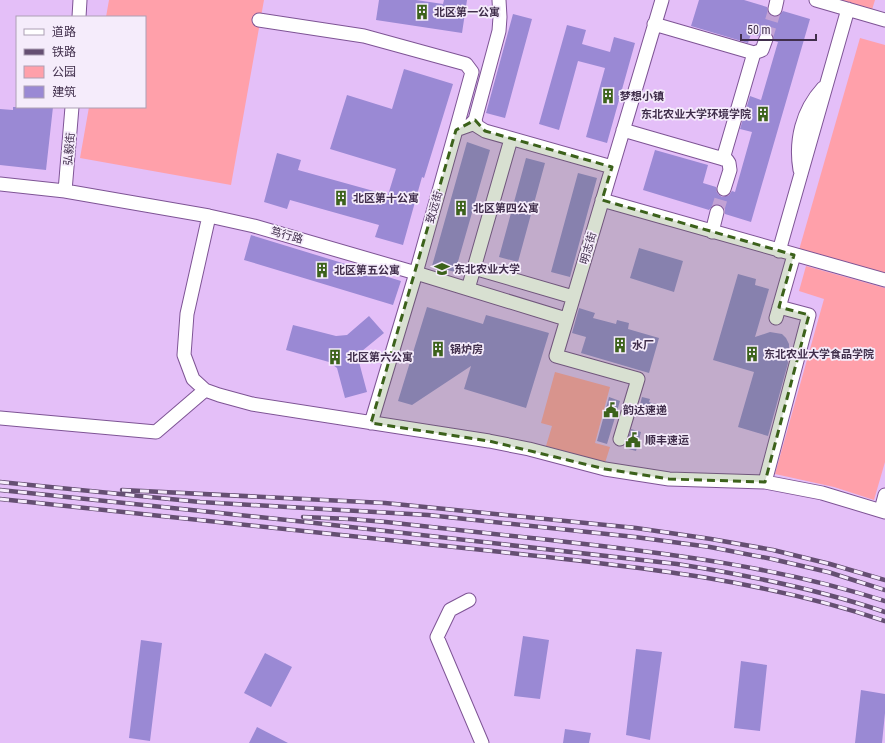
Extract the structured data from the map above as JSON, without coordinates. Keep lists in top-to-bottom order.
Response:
{
  "streets": {
    "street": [
      "弘毅街",
      "致远街",
      "笃行路",
      "明志街"
    ]
  },
  "crossings": [
    ["弘毅街", "笃行路"],
    ["致远街", "笃行路"],
    ["笃行路", "明志街"]
  ],
  "places": {
    "building": [
      "北区第一公寓",
      "梦想小镇",
      "东北农业大学环境学院",
      "北区第十公寓",
      "北区第四公寓",
      "北区第五公寓",
      "水厂",
      "锅炉房",
      "东北农业大学食品学院",
      "北区第六公寓"
    ],
    "school or university": ["东北农业大学"],
    "public building": ["韵达速递", "顺丰速运"]
  },
  "legend": [
    "道路",
    "铁路",
    "公园",
    "建筑"
  ],
  "scale_bar": "50 m"
}
